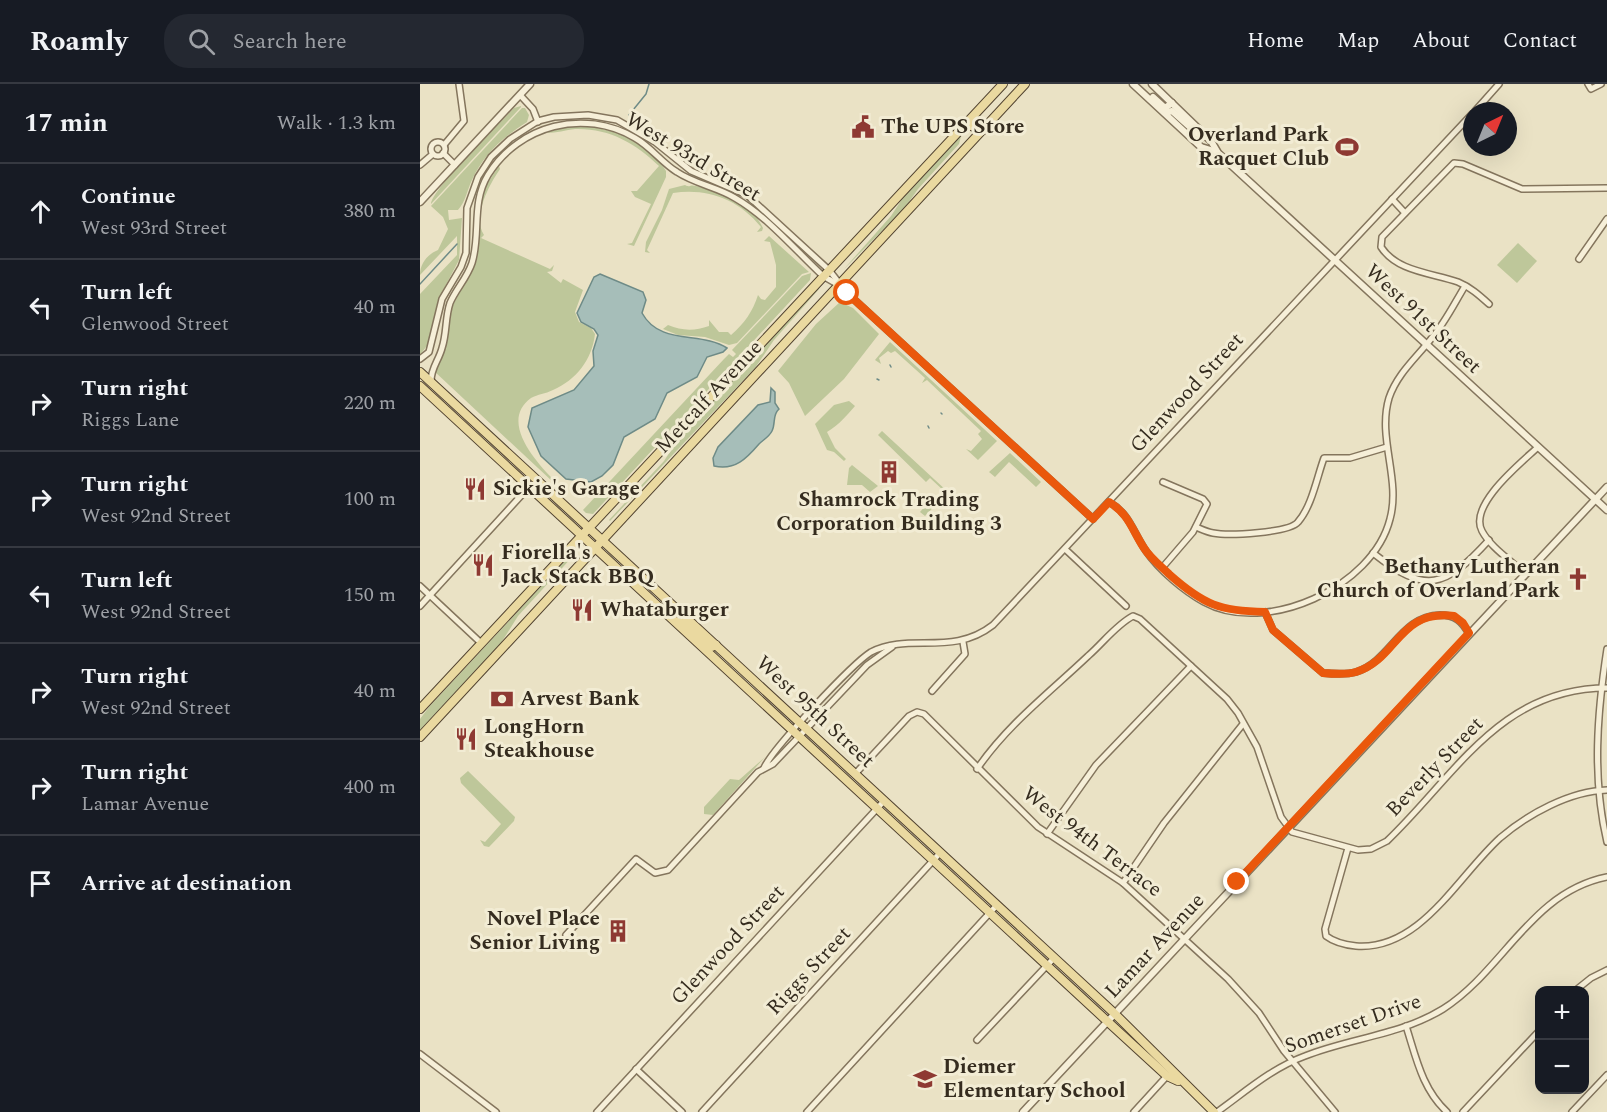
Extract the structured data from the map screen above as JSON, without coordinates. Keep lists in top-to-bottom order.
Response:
{
  "streets": {
    "main road": ["Metcalf Avenue", "West 95th Street"],
    "street": [
      "West 93rd Street",
      "West 91st Street",
      "Glenwood Street",
      "Beverly Street",
      "West 94th Terrace",
      "Lamar Avenue",
      "Riggs Street",
      "Somerset Drive"
    ]
  },
  "crossings": [
    ["West 93rd Street", "Glenwood Street"],
    ["West 93rd Street", "Metcalf Avenue"],
    ["West 93rd Street", "West 95th Street"],
    ["West 91st Street", "Glenwood Street"],
    ["West 91st Street", "Lamar Avenue"],
    ["Glenwood Street", "West 95th Street"],
    ["Metcalf Avenue", "West 95th Street"],
    ["West 95th Street", "West 94th Terrace"],
    ["West 95th Street", "Lamar Avenue"],
    ["West 95th Street", "Riggs Street"],
    ["West 95th Street", "Somerset Drive"],
    ["Beverly Street", "Lamar Avenue"],
    ["West 94th Terrace", "Lamar Avenue"],
    ["West 94th Terrace", "Somerset Drive"]
  ],
  "places": {
    "public building": ["The UPS Store"],
    "sports": ["Overland Park Racquet Club"],
    "building": ["Shamrock Trading Corporation Building 3", "Novel Place Senior Living"],
    "restaurant": [
      "Sickie's Garage",
      "Fiorella's Jack Stack BBQ",
      "Whataburger",
      "LongHorn Steakhouse"
    ],
    "church": ["Bethany Lutheran Church of Overland Park"],
    "bank": ["Arvest Bank"],
    "school or university": ["Diemer Elementary School"]
  },
  "north": "top right",
  "page": {
    "header": "Roamly",
    "search": "Search here",
    "nav": [
      "Home",
      "Map",
      "About",
      "Contact"
    ],
    "heading": ["17 min", "Walk · 1.3 km"],
    "list": [
      ["Continue", "West 93rd Street", "380 m"],
      ["Turn left", "Glenwood Street", "40 m"],
      ["Turn right", "Riggs Lane", "220 m"],
      ["Turn right", "West 92nd Street", "100 m"],
      ["Turn left", "West 92nd Street", "150 m"],
      ["Turn right", "West 92nd Street", "40 m"],
      ["Turn right", "Lamar Avenue", "400 m"],
      "Arrive at destination"
    ],
    "map_buttons": ["+", "−"]
  }
}
